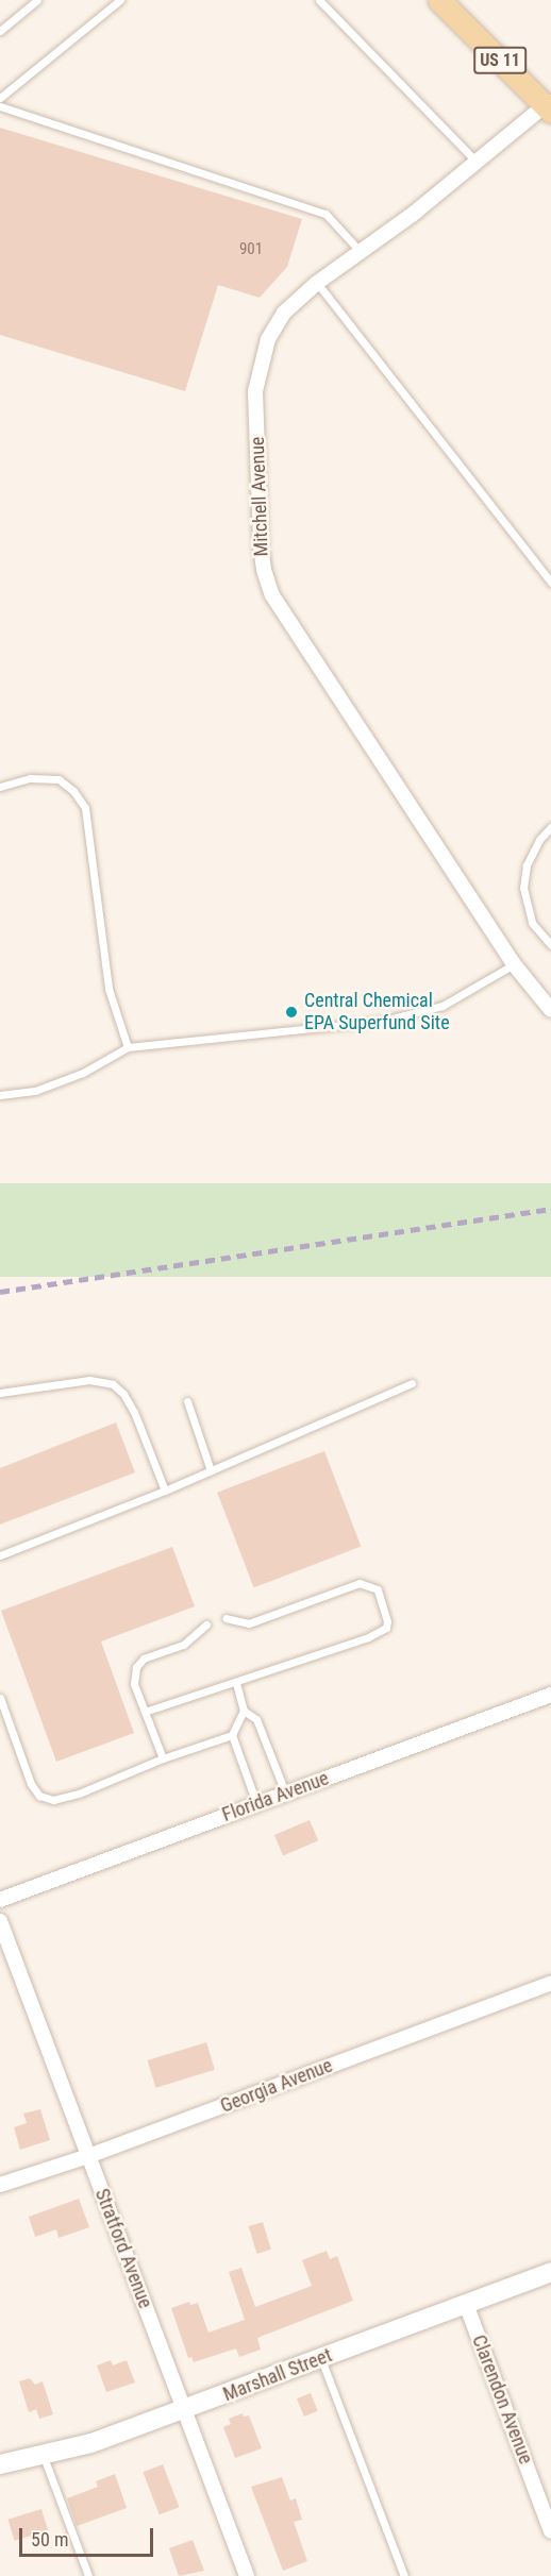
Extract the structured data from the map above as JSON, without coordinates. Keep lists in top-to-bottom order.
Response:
{
  "streets": {
    "main road": ["US 11"],
    "street": [
      "Mitchell Avenue",
      "Florida Avenue",
      "Georgia Avenue",
      "Stratford Avenue",
      "Marshall Street",
      "Clarendon Avenue"
    ]
  },
  "crossings": [
    ["US 11", "Mitchell Avenue"],
    ["Georgia Avenue", "Stratford Avenue"],
    ["Stratford Avenue", "Marshall Street"],
    ["Marshall Street", "Clarendon Avenue"]
  ],
  "places": ["Central Chemical EPA Superfund Site"],
  "house_numbers": ["901"],
  "scale_bar": "50 m"
}
